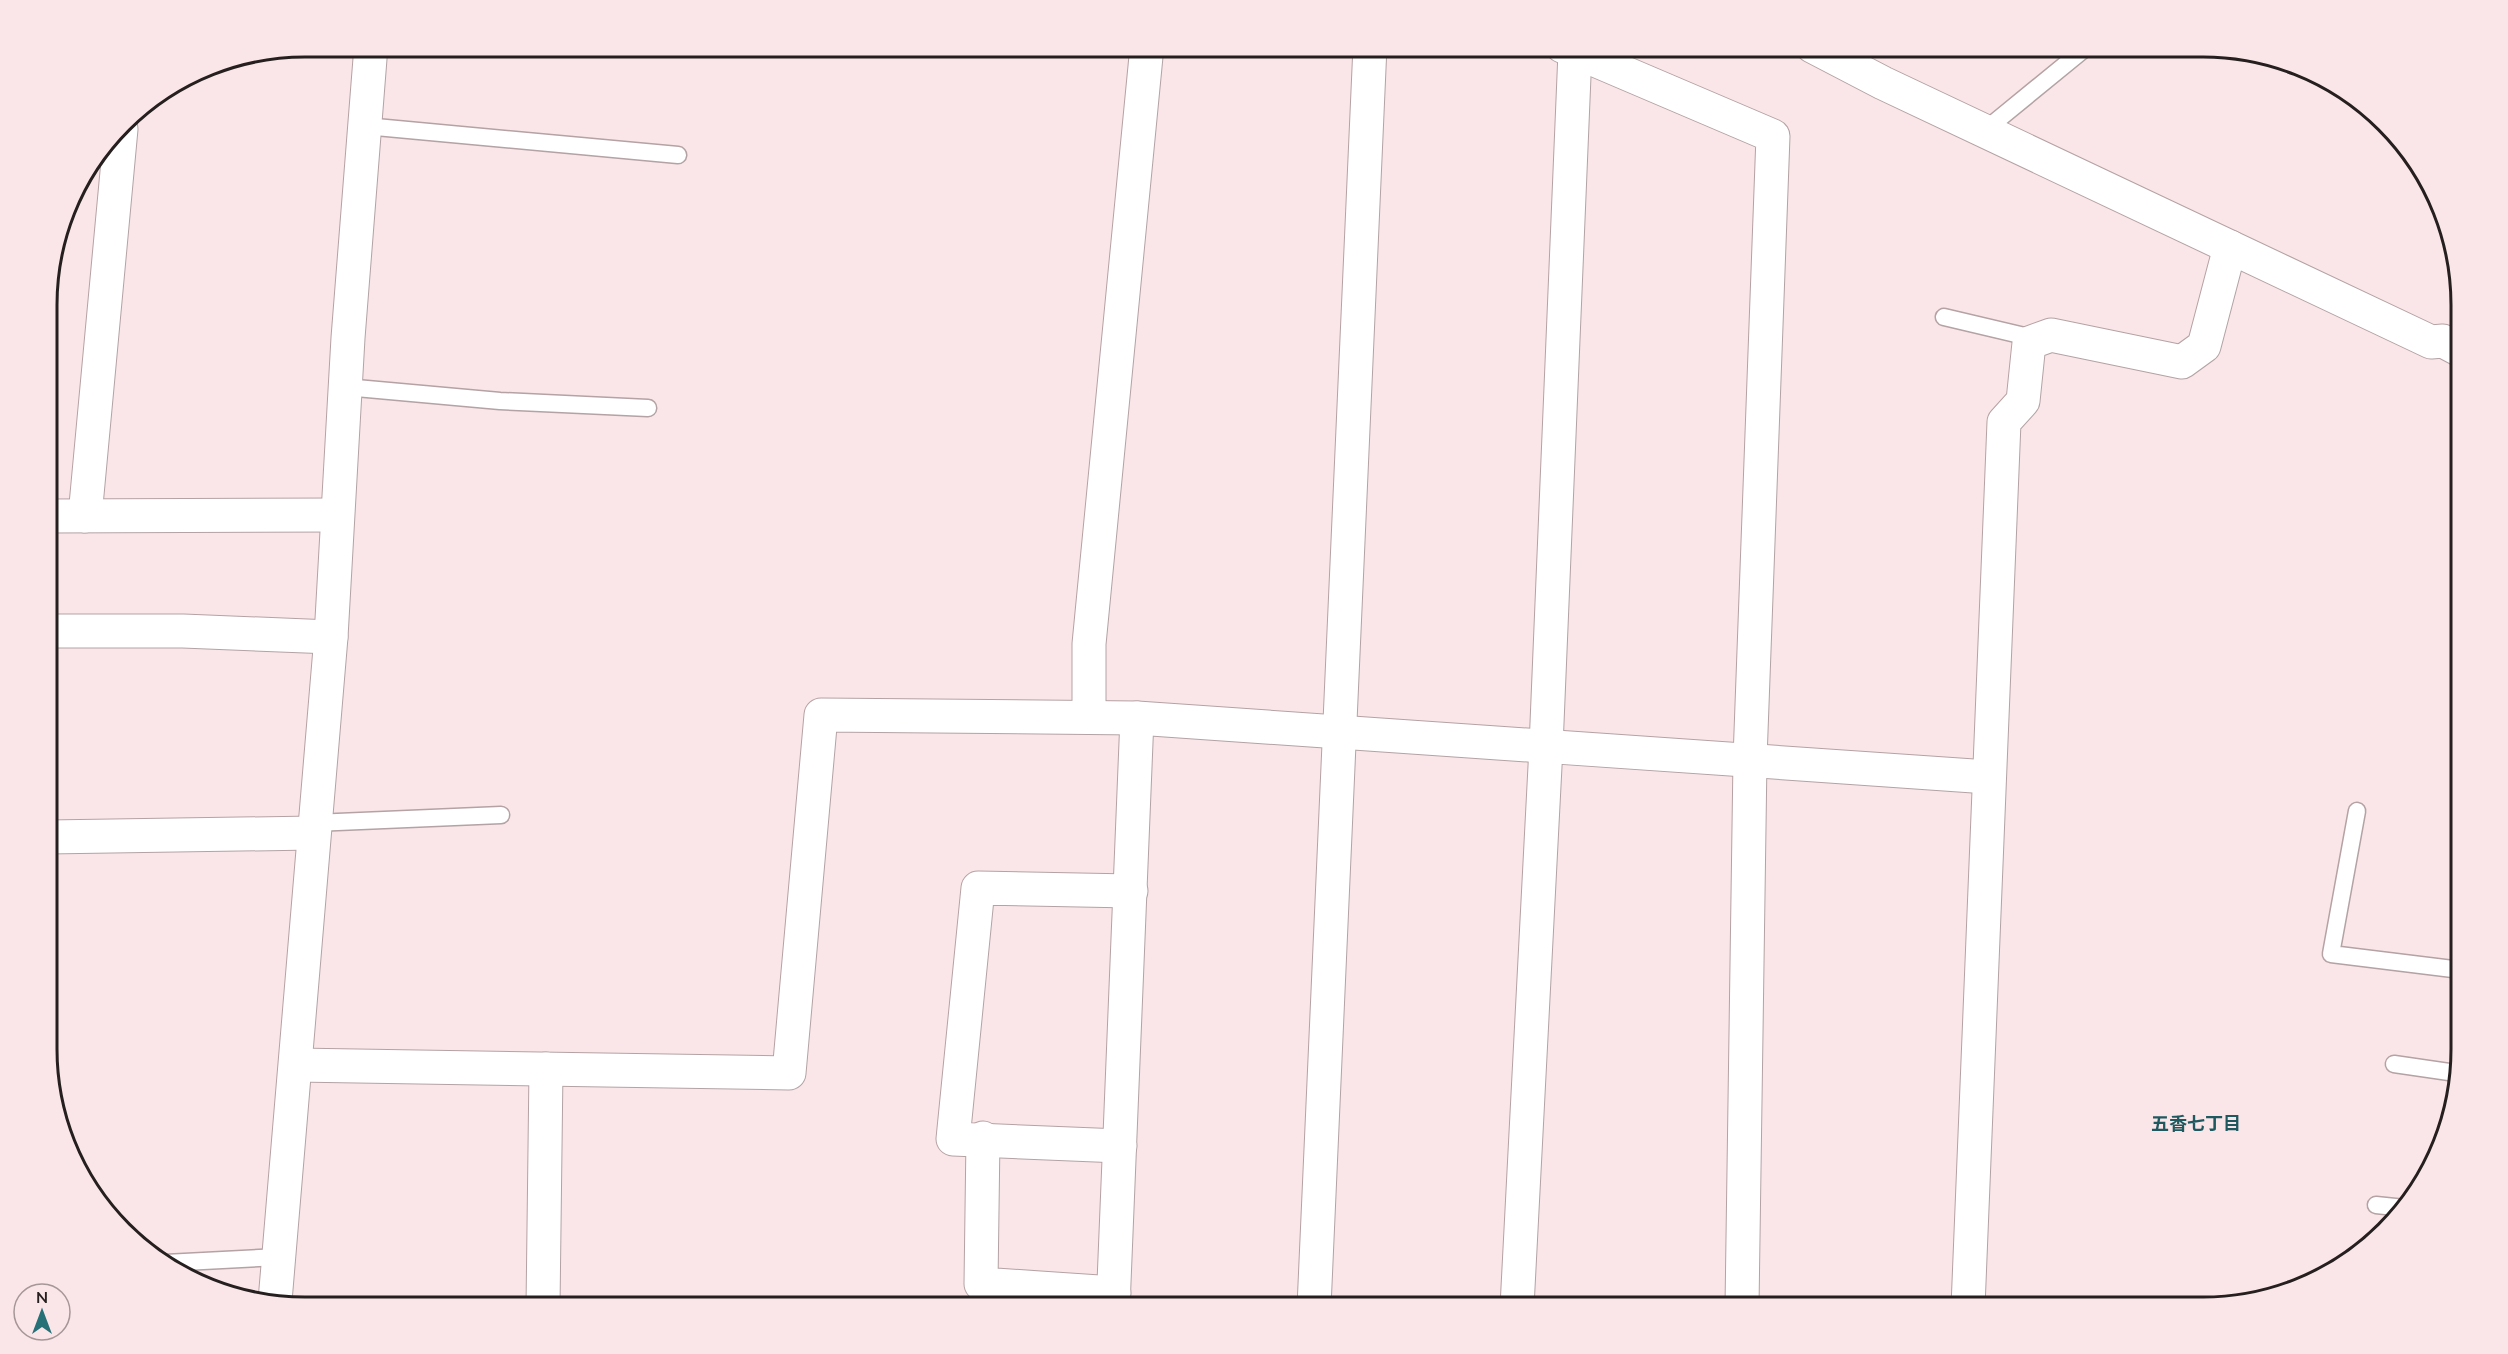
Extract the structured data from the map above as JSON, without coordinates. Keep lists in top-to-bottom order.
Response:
{
  "districts": ["五香七丁目"],
  "north": "top"
}
